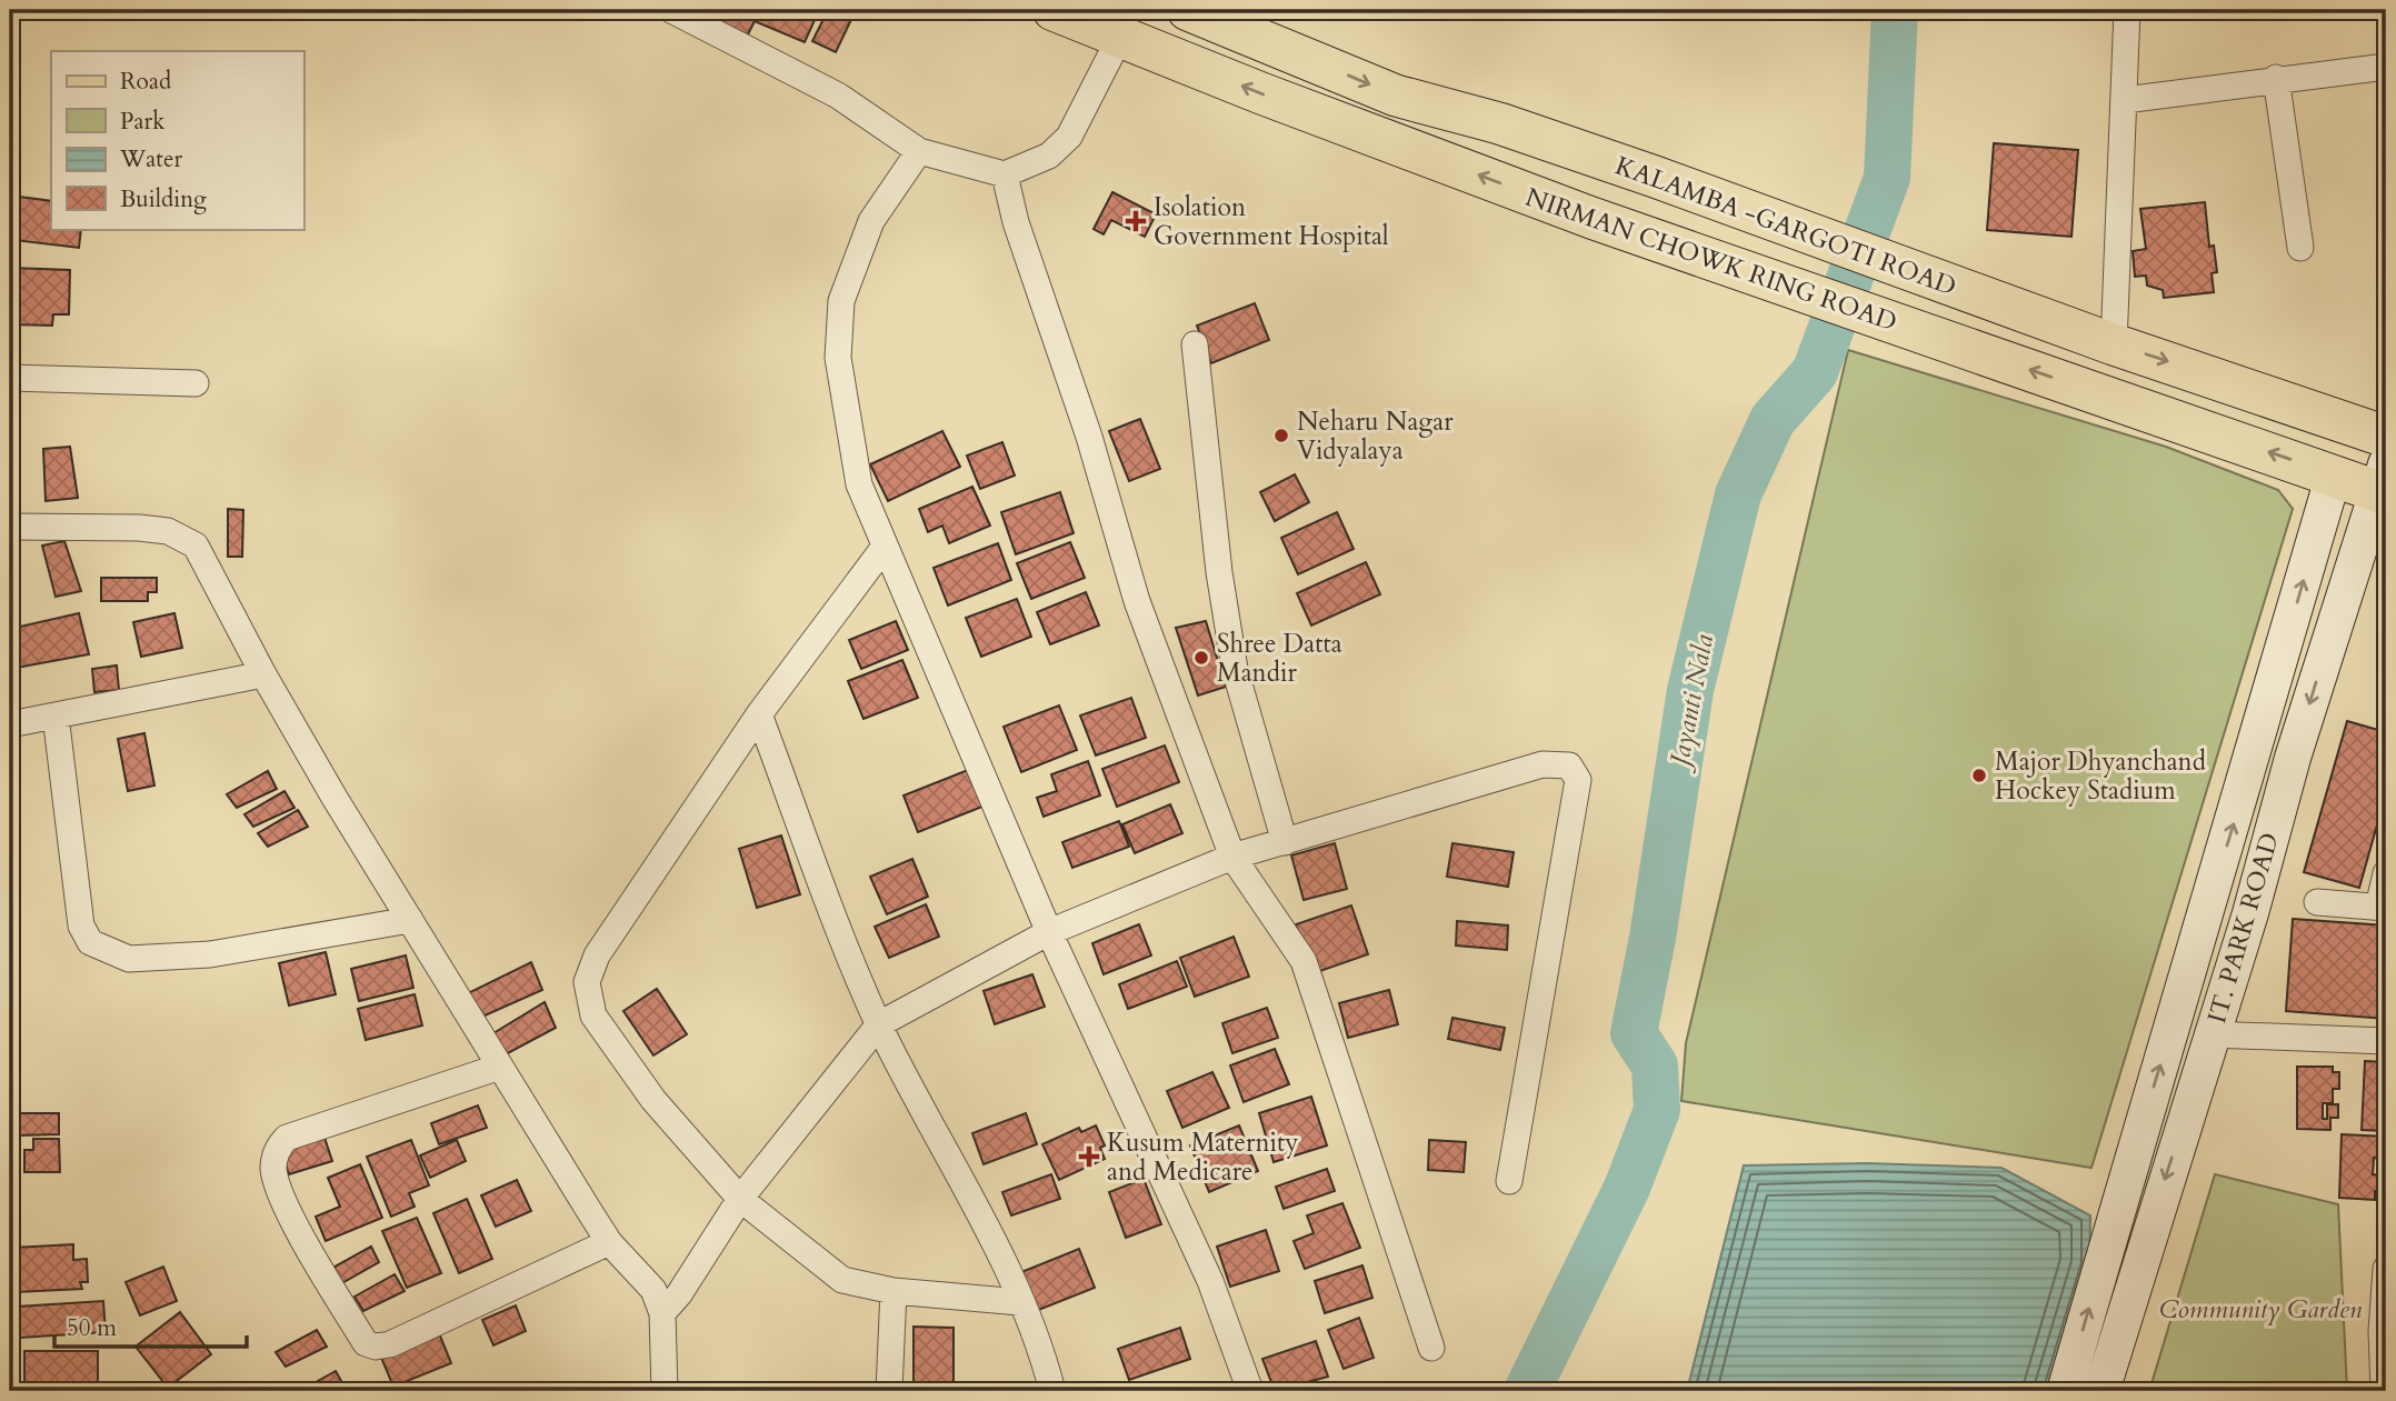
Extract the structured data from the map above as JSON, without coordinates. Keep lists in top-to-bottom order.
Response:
{
  "streets": {
    "main road": ["KALAMBA -GARGOTI ROAD", "NIRMAN CHOWK RING ROAD", "IT. PARK ROAD"]
  },
  "crossings": [
    ["NIRMAN CHOWK RING ROAD", "IT. PARK ROAD"]
  ],
  "one_way": ["KALAMBA -GARGOTI ROAD", "NIRMAN CHOWK RING ROAD"],
  "water": ["Jayanti Nala"],
  "parks": ["Community Garden"],
  "places": {
    "health": ["Isolation Government Hospital", "Kusum Maternity and Medicare"],
    "other": ["Neharu Nagar Vidyalaya", "Shree Datta Mandir", "Major Dhyanchand Hockey Stadium"]
  },
  "legend": [
    "Road",
    "Park",
    "Water",
    "Building"
  ],
  "scale_bar": "50 m"
}
